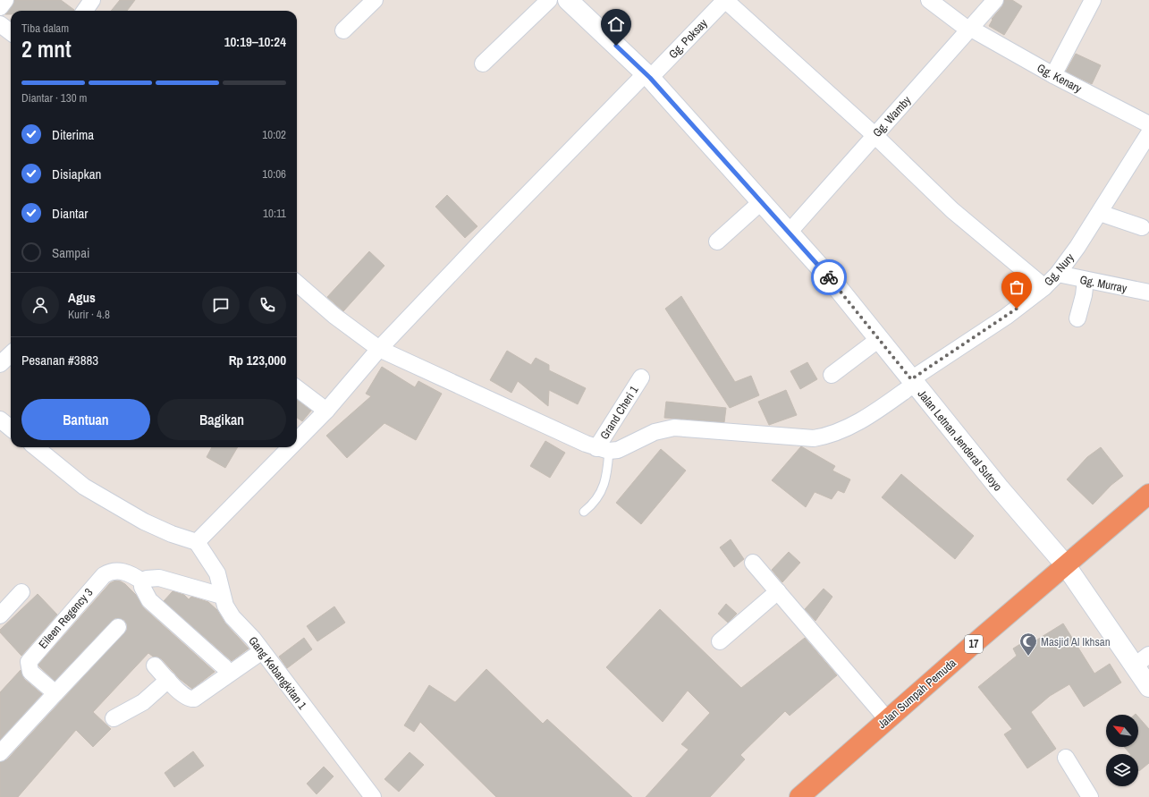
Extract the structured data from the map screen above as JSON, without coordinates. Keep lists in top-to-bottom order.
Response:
{
  "streets": {
    "highway": ["17", "Jalan Sumpah Pemuda"],
    "main road": ["Jalan Letnan Jenderal Sutoyo"],
    "street": [
      "Gg. Poksay",
      "Gg. Kenary",
      "Gg. Wamby",
      "Gg, Nury",
      "Gg. Murray",
      "Grand Cheri 1",
      "Eileen Regency 3",
      "Gang Kebangkitan 1"
    ]
  },
  "crossings": [
    ["Gg. Poksay", "Jalan Letnan Jenderal Sutoyo"],
    ["Gg. Poksay", "Gang Kebangkitan 1"],
    ["Gg. Kenary", "Gg. Wamby"],
    ["Gg. Wamby", "Jalan Letnan Jenderal Sutoyo"],
    ["Gg, Nury", "Gg. Murray"],
    ["Gg, Nury", "Grand Cheri 1"],
    ["Gg, Nury", "Jalan Letnan Jenderal Sutoyo"],
    ["Jalan Letnan Jenderal Sutoyo", "Jalan Sumpah Pemuda"]
  ],
  "places": {
    "mosque": ["Masjid Al Ikhsan"]
  },
  "north": "top left",
  "page": {
    "heading": ["2 mnt", "Tiba dalam", "10:19–10:24"],
    "panel": [
      "Agus",
      "Kurir · 4.8",
      "Pesanan #3883",
      "Rp 123,000"
    ],
    "bar": "Diantar · 130 m",
    "list": [
      ["Diterima", "10:02"],
      ["Disiapkan", "10:06"],
      ["Diantar", "10:11"],
      "Sampai"
    ],
    "buttons": ["Bantuan", "Bagikan"]
  }
}
